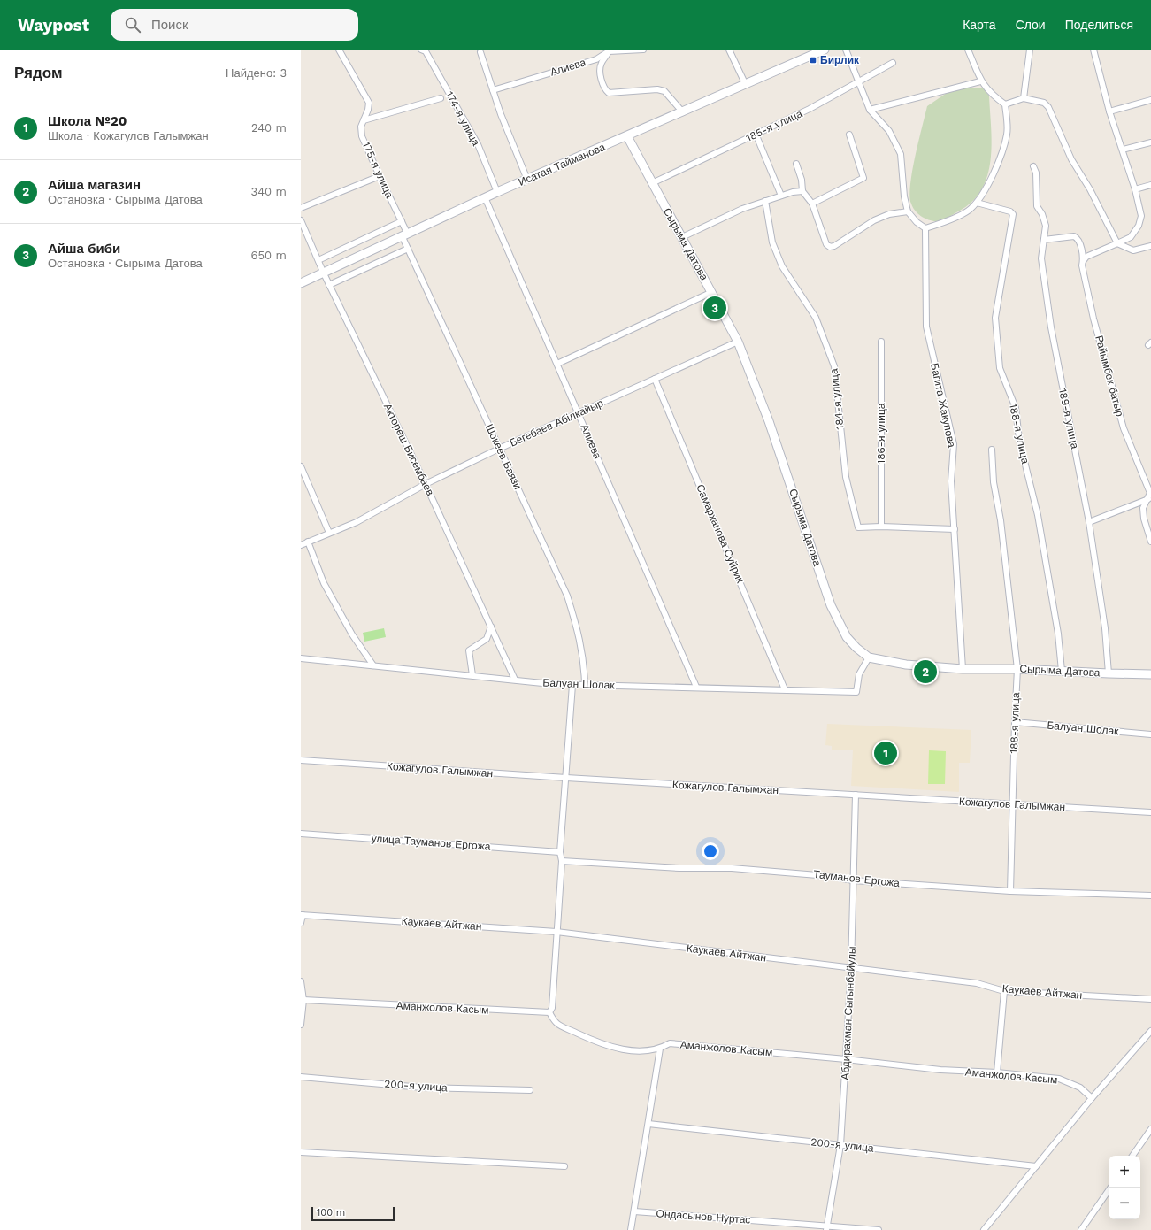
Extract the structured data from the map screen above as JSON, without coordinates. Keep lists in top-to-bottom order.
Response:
{
  "streets": {
    "street": [
      "Алиева",
      "174-я улица",
      "185-я улица",
      "Исатая Тайманова",
      "175-я улица",
      "Сырыма Датова",
      "Райымбек батыр",
      "184-я улица",
      "Багита Жакупова",
      "189-я улица",
      "Бегебаев Абілкайыр",
      "186-я улица",
      "188-я улица",
      "Актореш Бисембаев",
      "Шокеев Баязи",
      "Самарханова Суйрик",
      "Балуан Шолак",
      "Кожагулов Галымжан",
      "улица Тауманов Ергожа",
      "Тауманов Ергожа",
      "Каукаев Айтжан",
      "Аманжолов Касым",
      "Абдирахман Сыгынбайулы",
      "200-я улица",
      "Ондасынов Нуртас"
    ]
  },
  "crossings": [
    ["Алиева", "Исатая Тайманова"],
    ["Алиева", "Бегебаев Абілкайыр"],
    ["Алиева", "Балуан Шолак"],
    ["174-я улица", "Исатая Тайманова"],
    ["185-я улица", "Сырыма Датова"],
    ["Исатая Тайманова", "175-я улица"],
    ["Исатая Тайманова", "Сырыма Датова"],
    ["Исатая Тайманова", "Актореш Бисембаев"],
    ["Исатая Тайманова", "Шокеев Баязи"],
    ["175-я улица", "Шокеев Баязи"],
    ["Сырыма Датова", "Багита Жакупова"],
    ["Сырыма Датова", "189-я улица"],
    ["Сырыма Датова", "Бегебаев Абілкайыр"],
    ["Сырыма Датова", "188-я улица"],
    ["Сырыма Датова", "Балуан Шолак"],
    ["Райымбек батыр", "189-я улица"],
    ["184-я улица", "186-я улица"],
    ["Бегебаев Абілкайыр", "Актореш Бисембаев"],
    ["Бегебаев Абілкайыр", "Шокеев Баязи"],
    ["Бегебаев Абілкайыр", "Самарханова Суйрик"],
    ["188-я улица", "Балуан Шолак"],
    ["188-я улица", "Кожагулов Галымжан"],
    ["188-я улица", "Тауманов Ергожа"],
    ["Актореш Бисембаев", "Балуан Шолак"],
    ["Шокеев Баязи", "Балуан Шолак"],
    ["Самарханова Суйрик", "Балуан Шолак"],
    ["Кожагулов Галымжан", "Абдирахман Сыгынбайулы"],
    ["Тауманов Ергожа", "Абдирахман Сыгынбайулы"],
    ["Каукаев Айтжан", "Абдирахман Сыгынбайулы"],
    ["Аманжолов Касым", "Абдирахман Сыгынбайулы"],
    ["Абдирахман Сыгынбайулы", "200-я улица"],
    ["Абдирахман Сыгынбайулы", "Ондасынов Нуртас"]
  ],
  "places": {
    "transit": ["Бирлик"]
  },
  "scale_bar": "100 m",
  "page": {
    "header": "Waypost",
    "search": "Поиск",
    "nav": ["Карта", "Слои", "Поделиться"],
    "heading": ["Рядом", "Найдено: 3"],
    "list": [
      {
        "mark": "1",
        "name": "Школа №20",
        "note": "Школа · Кожагулов Галымжан",
        "value": "240 m"
      },
      {
        "mark": "2",
        "name": "Айша магазин",
        "note": "Остановка · Сырыма Датова",
        "value": "340 m"
      },
      {
        "mark": "3",
        "name": "Айша биби",
        "note": "Остановка · Сырыма Датова",
        "value": "650 m"
      }
    ],
    "pins": ["3", "2", "1"],
    "map_buttons": ["+", "−"],
    "scale": "100 m"
  }
}
